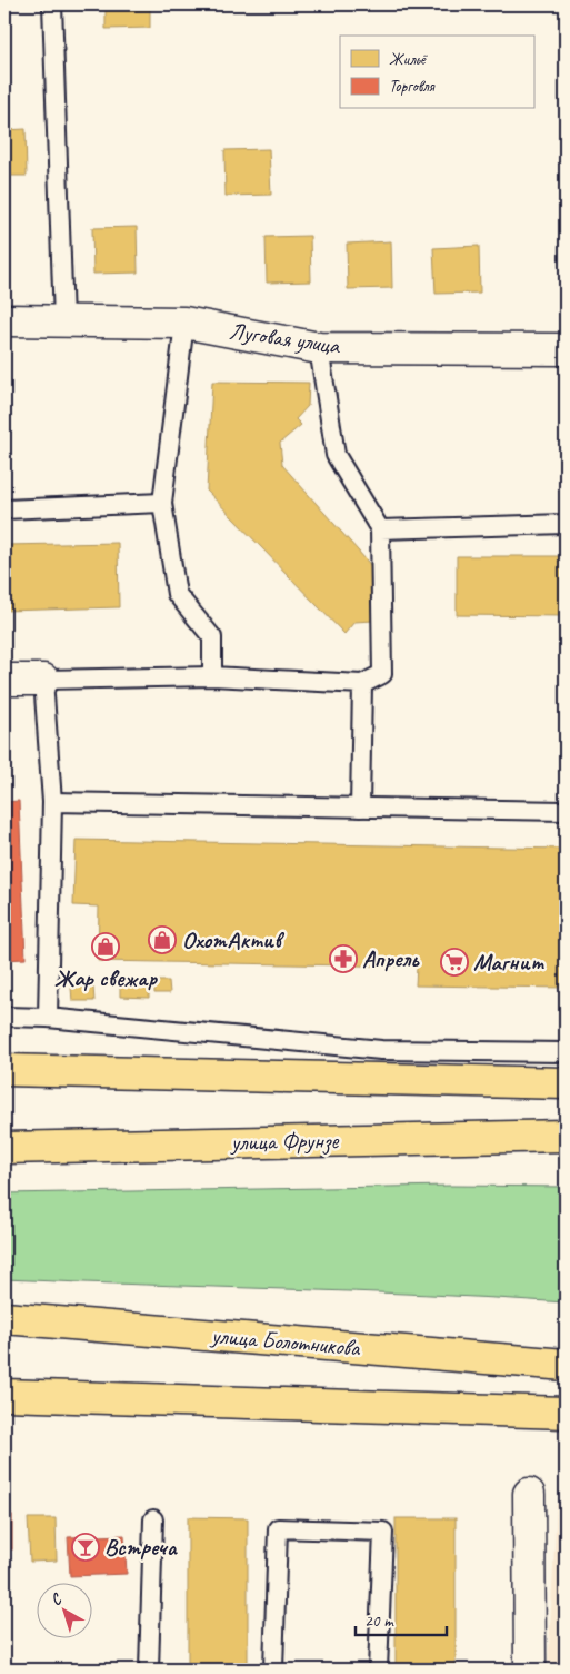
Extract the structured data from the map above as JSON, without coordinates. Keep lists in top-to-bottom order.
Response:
{
  "streets": {
    "main road": ["улица Фрунзе", "улица Болотникова"],
    "street": ["Луговая улица"]
  },
  "places": {
    "shop": ["ОхотАктив", "Жар свежар"],
    "pharmacy": ["Апрель"],
    "supermarket": ["Магнит"],
    "bar": ["Встреча"]
  },
  "legend": ["Жильё", "Торговля"],
  "scale_bar": "20 m",
  "north": "top left"
}
